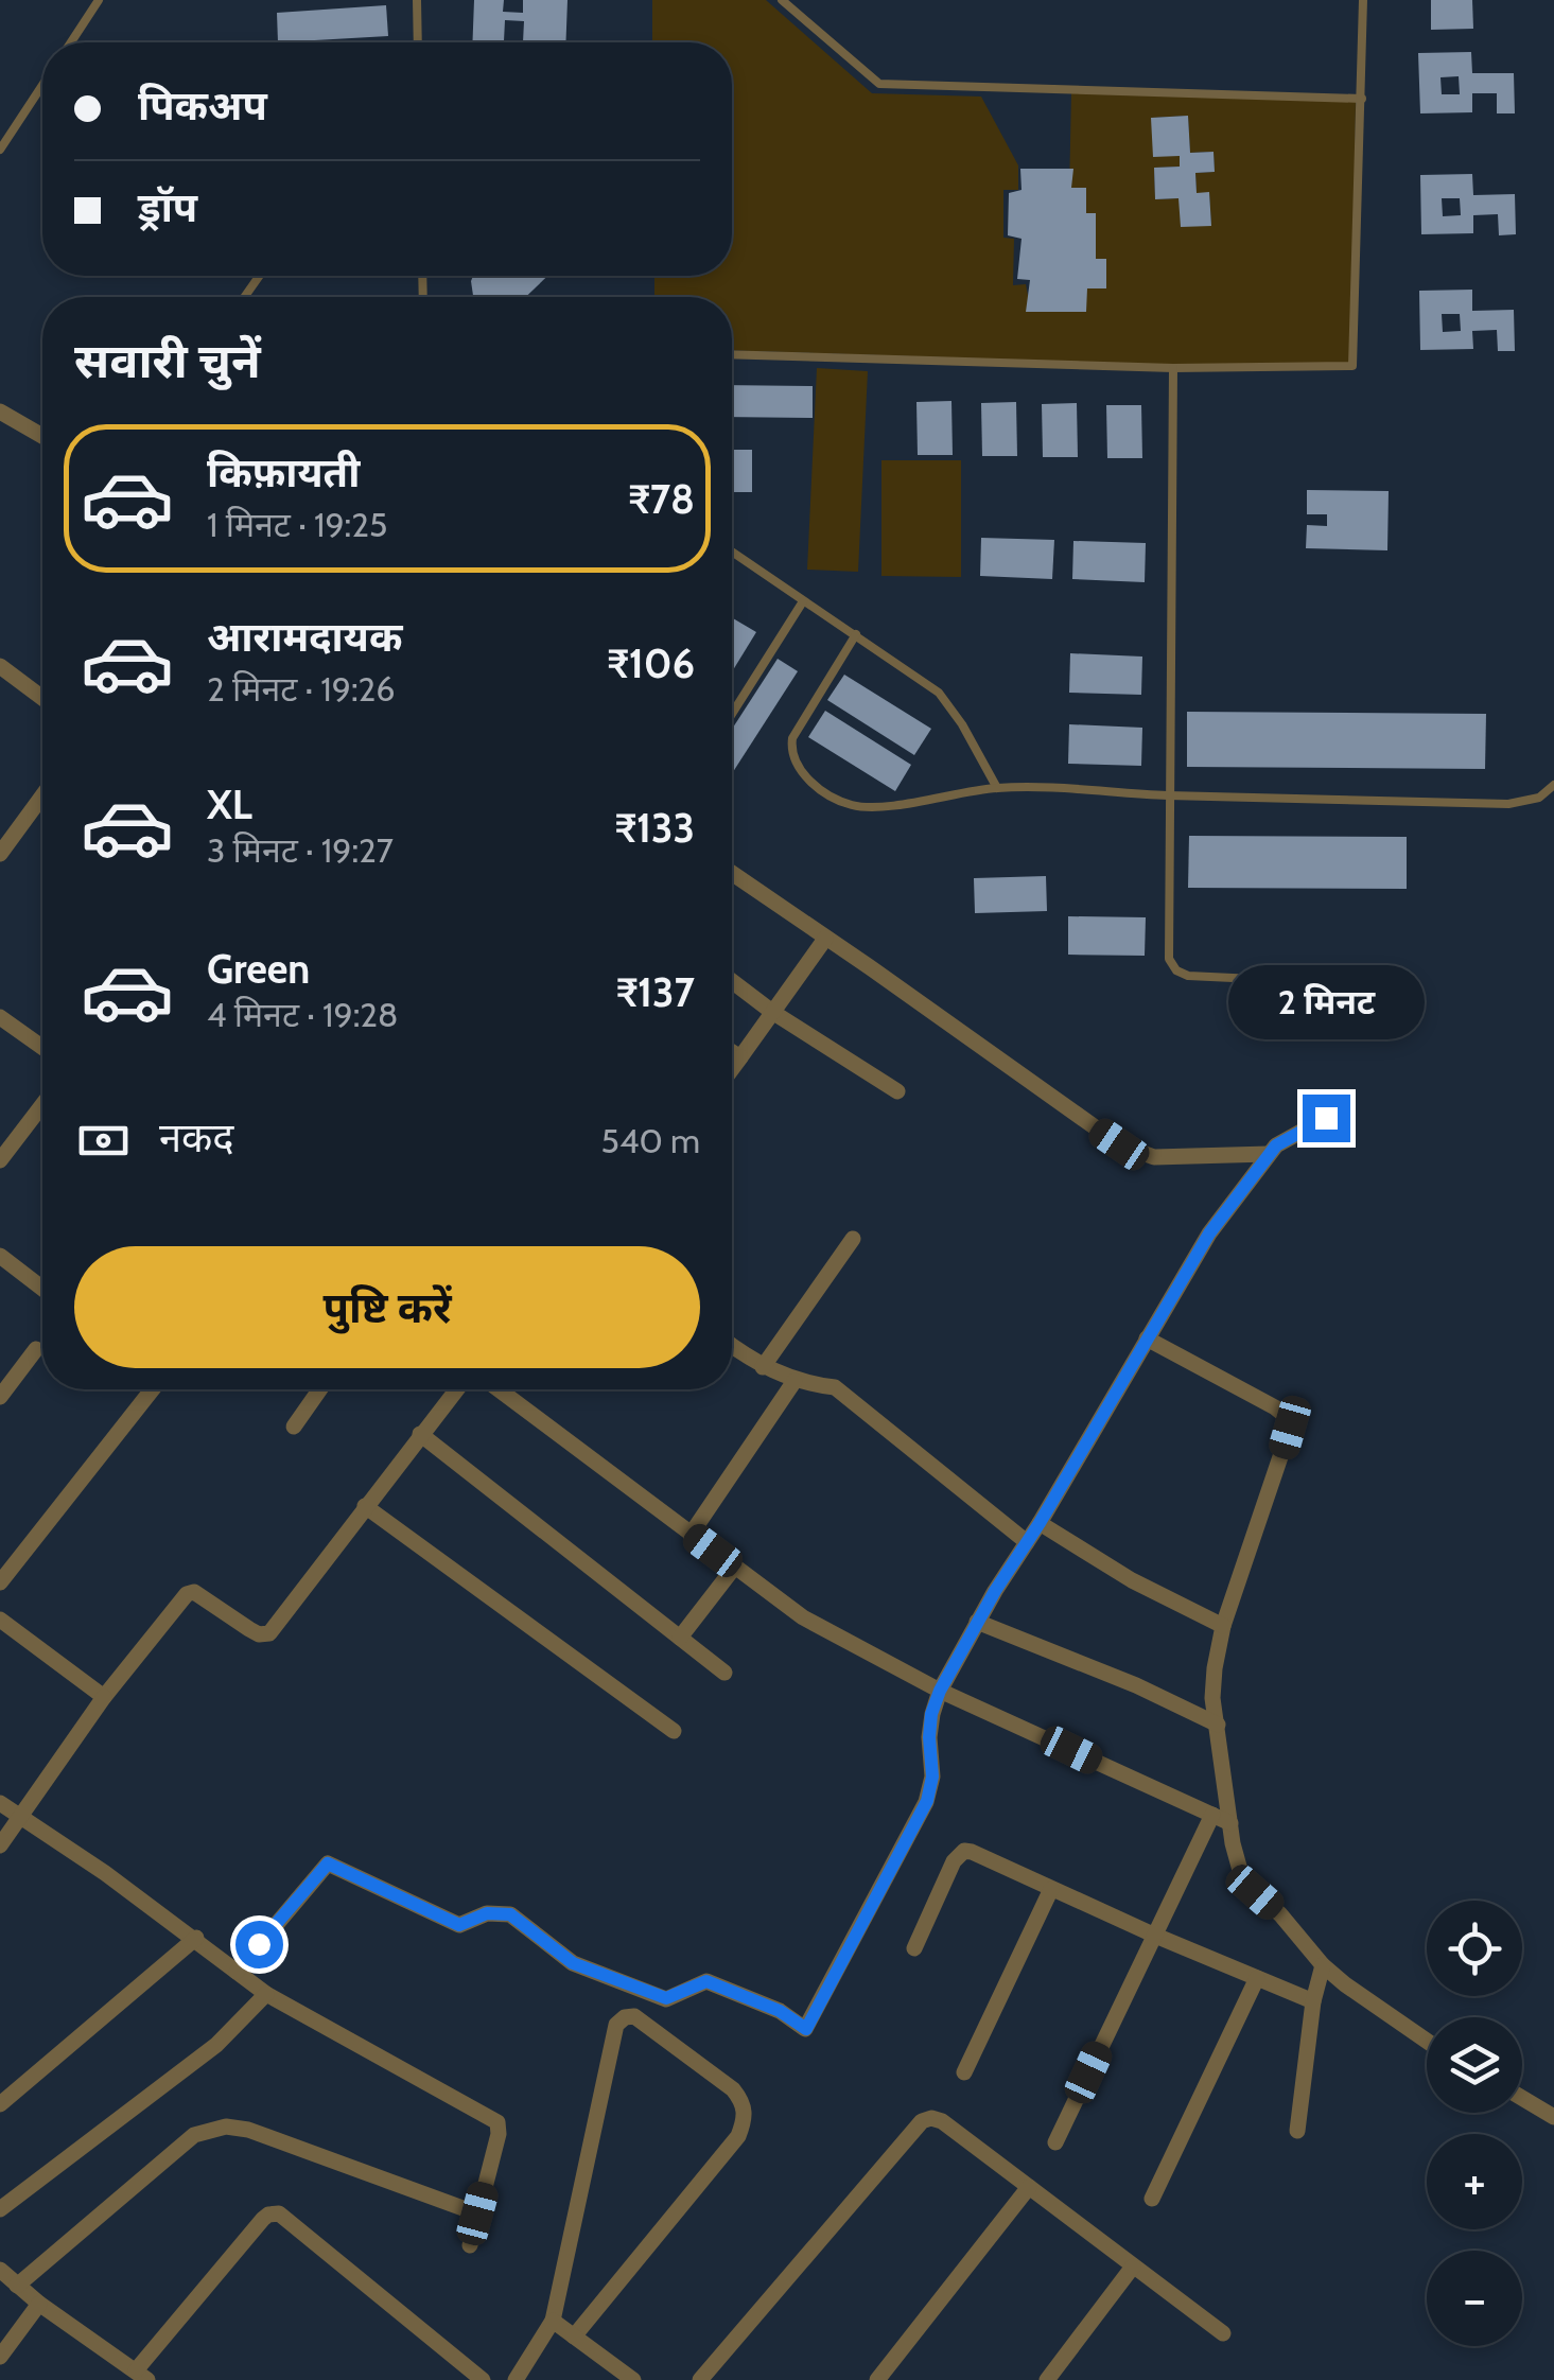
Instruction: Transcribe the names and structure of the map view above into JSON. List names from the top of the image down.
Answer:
{
  "page": {
    "banner": ["पिकअप", "ड्रॉप"],
    "heading": "सवारी चुनें",
    "list": [
      {
        "name": "किफ़ायती",
        "note": "1 मिनट · 19:25",
        "value": "₹78"
      },
      {
        "name": "आरामदायक",
        "note": "2 मिनट · 19:26",
        "value": "₹106"
      },
      {
        "name": "XL",
        "note": "3 मिनट · 19:27",
        "value": "₹133"
      },
      {
        "name": "Green",
        "note": "4 मिनट · 19:28",
        "value": "₹137"
      }
    ],
    "bubble": "2 मिनट",
    "pay": ["नकद", "540 m"],
    "buttons": "पुष्टि करें",
    "map_buttons": ["+", "−"]
  }
}
